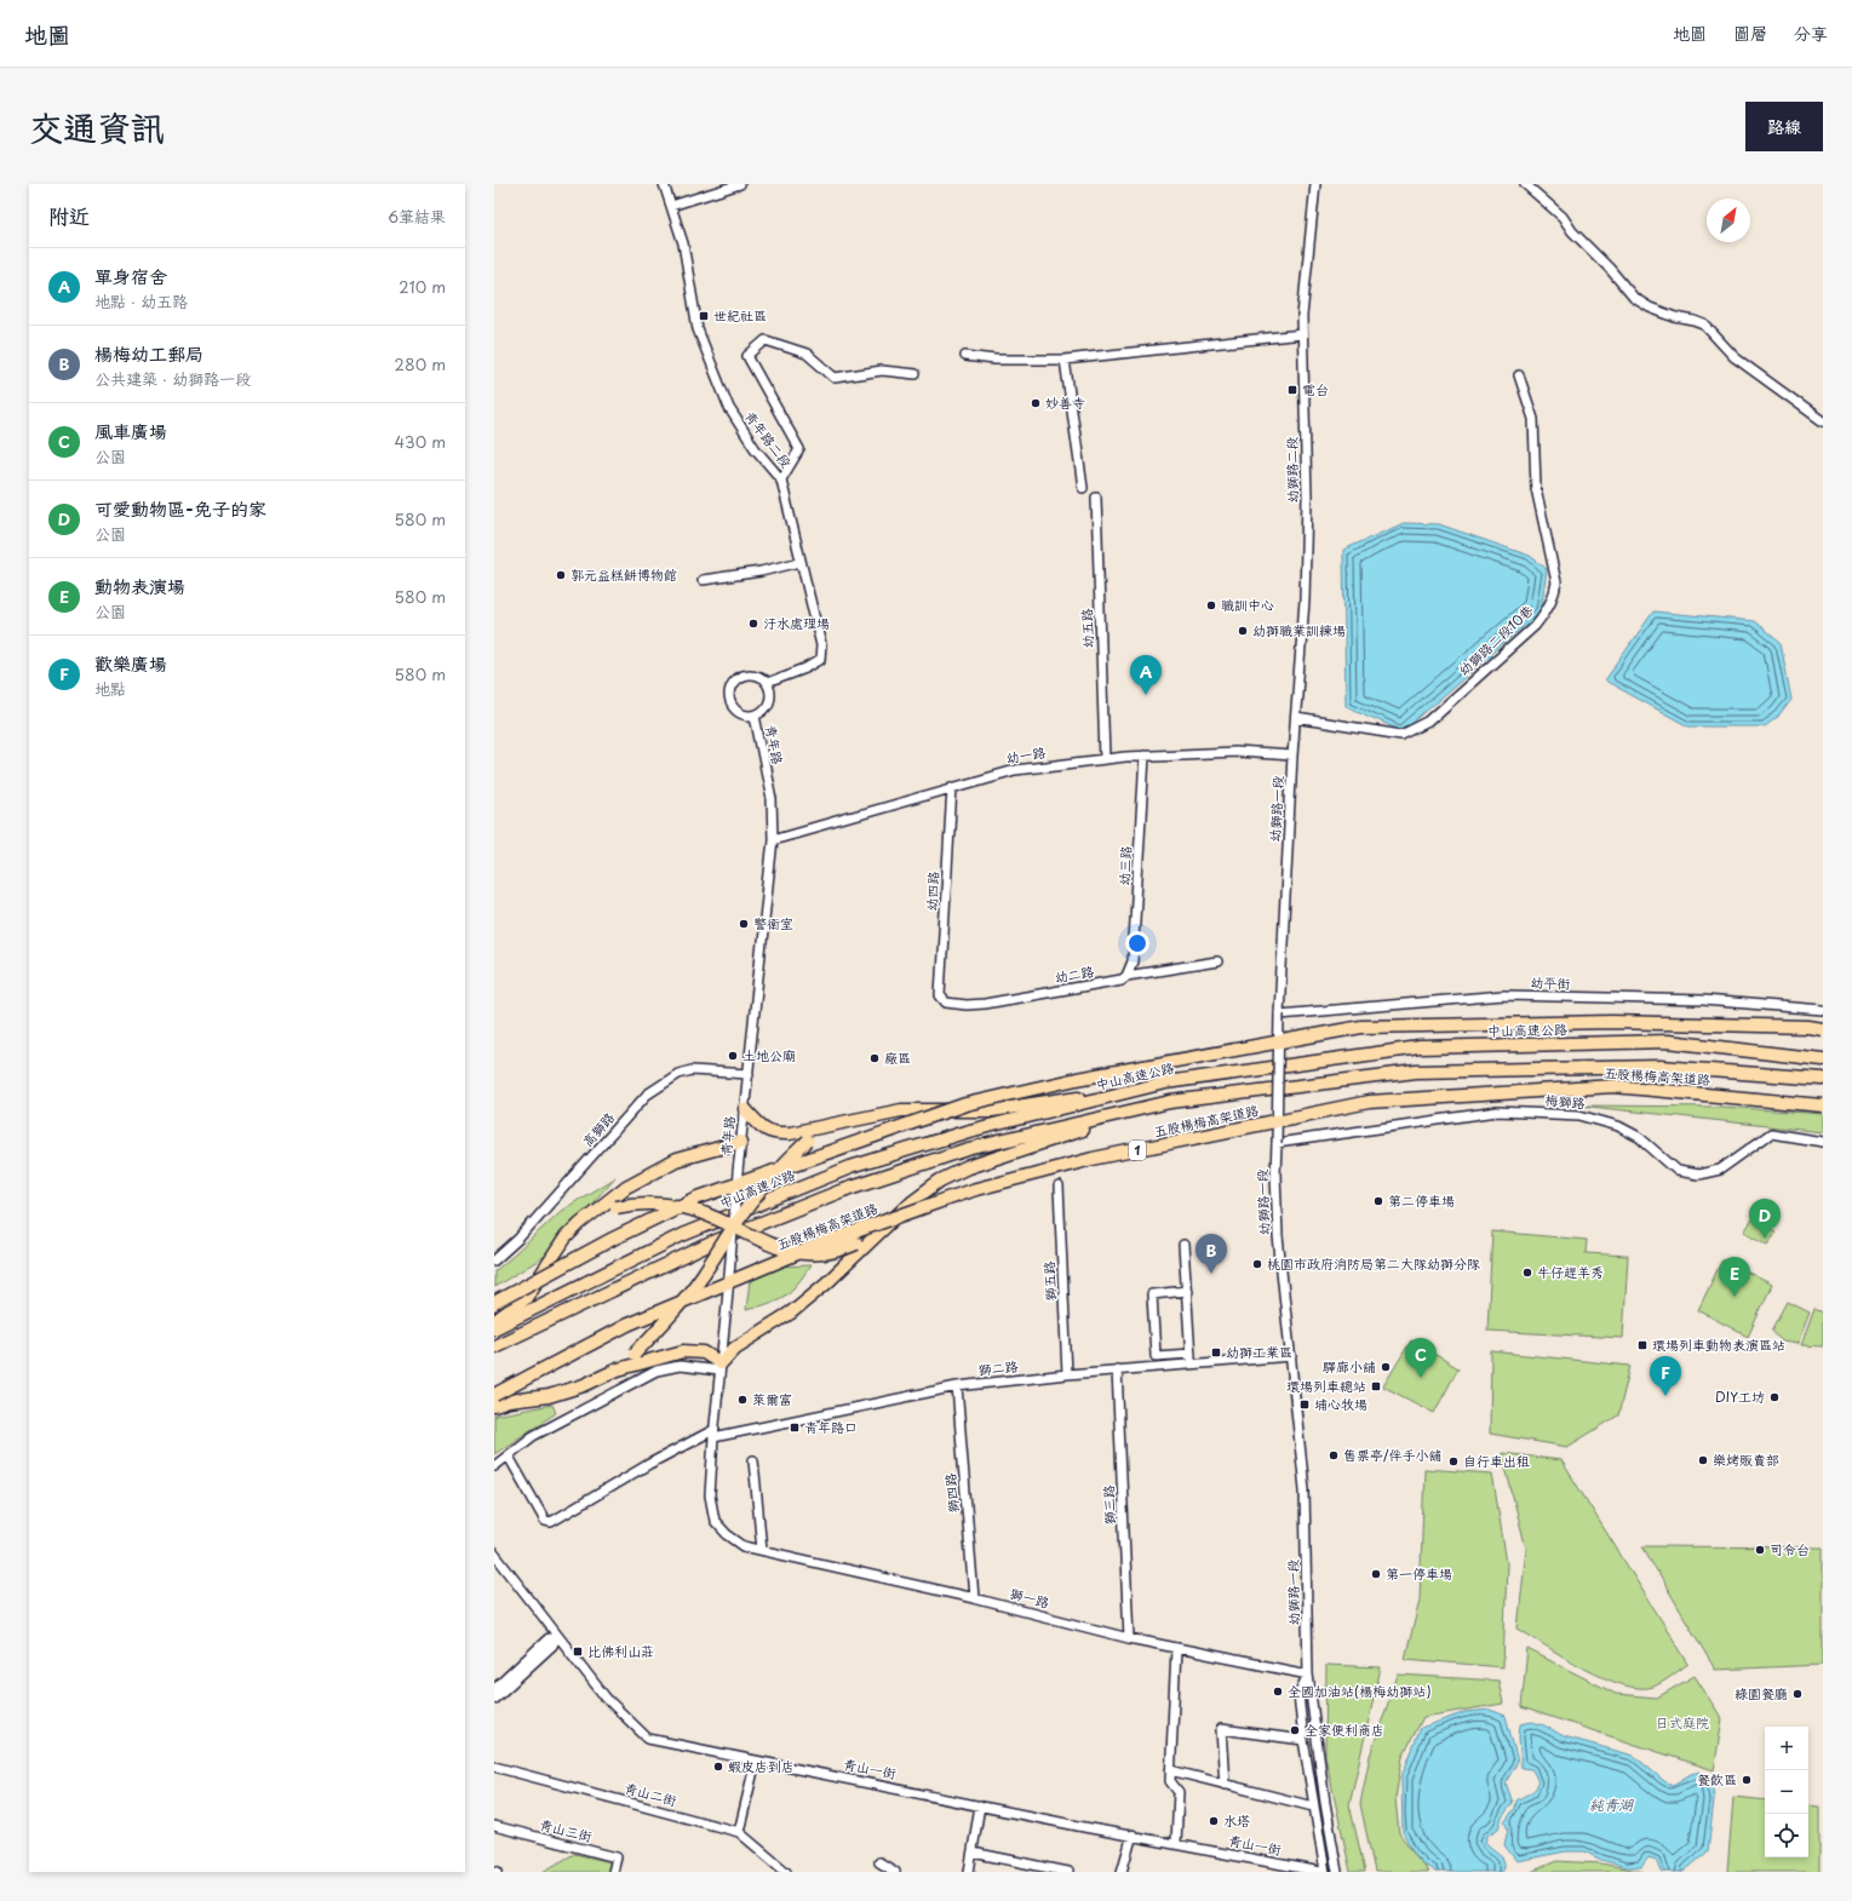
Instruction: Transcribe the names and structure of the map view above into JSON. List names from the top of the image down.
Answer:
{
  "streets": {
    "highway": ["中山高速公路", "五股楊梅高架道路", "1"],
    "street": [
      "青年路二段",
      "幼獅路二段",
      "幼五路",
      "幼獅路二段10巷",
      "青年路",
      "幼一路",
      "幼獅路一段",
      "幼三路",
      "幼四路",
      "幼二路",
      "幼平街",
      "梅獅路",
      "高獅路",
      "獅五路",
      "獅二路",
      "獅四路",
      "獅三路",
      "獅一路",
      "青山一街",
      "青山二街",
      "青山三街"
    ]
  },
  "crossings": [
    ["青年路二段", "青年路"],
    ["幼獅路二段", "幼獅路二段10巷"],
    ["幼獅路二段", "幼一路"],
    ["幼獅路二段", "幼獅路一段"],
    ["幼五路", "幼一路"],
    ["青年路", "幼一路"],
    ["青年路", "高獅路"],
    ["青年路", "獅二路"],
    ["青年路", "獅一路"],
    ["幼一路", "幼獅路一段"],
    ["幼一路", "幼三路"],
    ["幼一路", "幼四路"],
    ["幼獅路一段", "幼平街"],
    ["幼獅路一段", "梅獅路"],
    ["幼獅路一段", "獅二路"],
    ["幼獅路一段", "獅一路"],
    ["幼獅路一段", "青山一街"],
    ["幼三路", "幼二路"],
    ["幼四路", "幼二路"],
    ["獅五路", "獅二路"],
    ["獅二路", "獅四路"],
    ["獅二路", "獅三路"],
    ["獅四路", "獅一路"],
    ["獅三路", "獅一路"]
  ],
  "water": ["純青湖"],
  "parks": ["日式庭院"],
  "places": {
    "transit": [
      "世紀社區",
      "電台",
      "環場列車動物表演區站",
      "幼獅工業區",
      "環場列車總站",
      "埔心牧場",
      "青年路口",
      "比佛利山莊"
    ],
    "other": [
      "妙善寺",
      "郭元益糕餅博物館",
      "職訓中心",
      "汙水處理場",
      "幼獅職業訓練場",
      "警衛室",
      "土地公廟",
      "廠區",
      "第二停車場",
      "桃園市政府消防局第二大隊幼獅分隊",
      "牛仔趕羊秀",
      "驛廊小舖",
      "DIY工坊",
      "萊爾富",
      "售票亭/伴手小舖",
      "樂烤販賣部",
      "自行車出租",
      "司令台",
      "第一停車場",
      "全國加油站(楊梅幼獅站)",
      "綠園餐廳",
      "全家便利商店",
      "蝦皮店到店",
      "餐飲區",
      "水塔"
    ]
  },
  "north": "top right",
  "page": {
    "header": "地圖",
    "nav": ["地圖", "圖層", "分享"],
    "title": "交通資訊",
    "buttons": "路線",
    "heading": ["附近", "6筆結果"],
    "list": [
      {
        "mark": "A",
        "name": "單身宿舍",
        "note": "地點 · 幼五路",
        "value": "210 m"
      },
      {
        "mark": "B",
        "name": "楊梅幼工郵局",
        "note": "公共建築 · 幼獅路一段",
        "value": "280 m"
      },
      {
        "mark": "C",
        "name": "風車廣場",
        "note": "公園",
        "value": "430 m"
      },
      {
        "mark": "D",
        "name": "可愛動物區-免子的家",
        "note": "公園",
        "value": "580 m"
      },
      {
        "mark": "E",
        "name": "動物表演場",
        "note": "公園",
        "value": "580 m"
      },
      {
        "mark": "F",
        "name": "歡樂廣場",
        "note": "地點",
        "value": "580 m"
      }
    ],
    "pins": [
      "A",
      "D",
      "B",
      "E",
      "C",
      "F"
    ],
    "map_buttons": ["+", "−"]
  }
}
